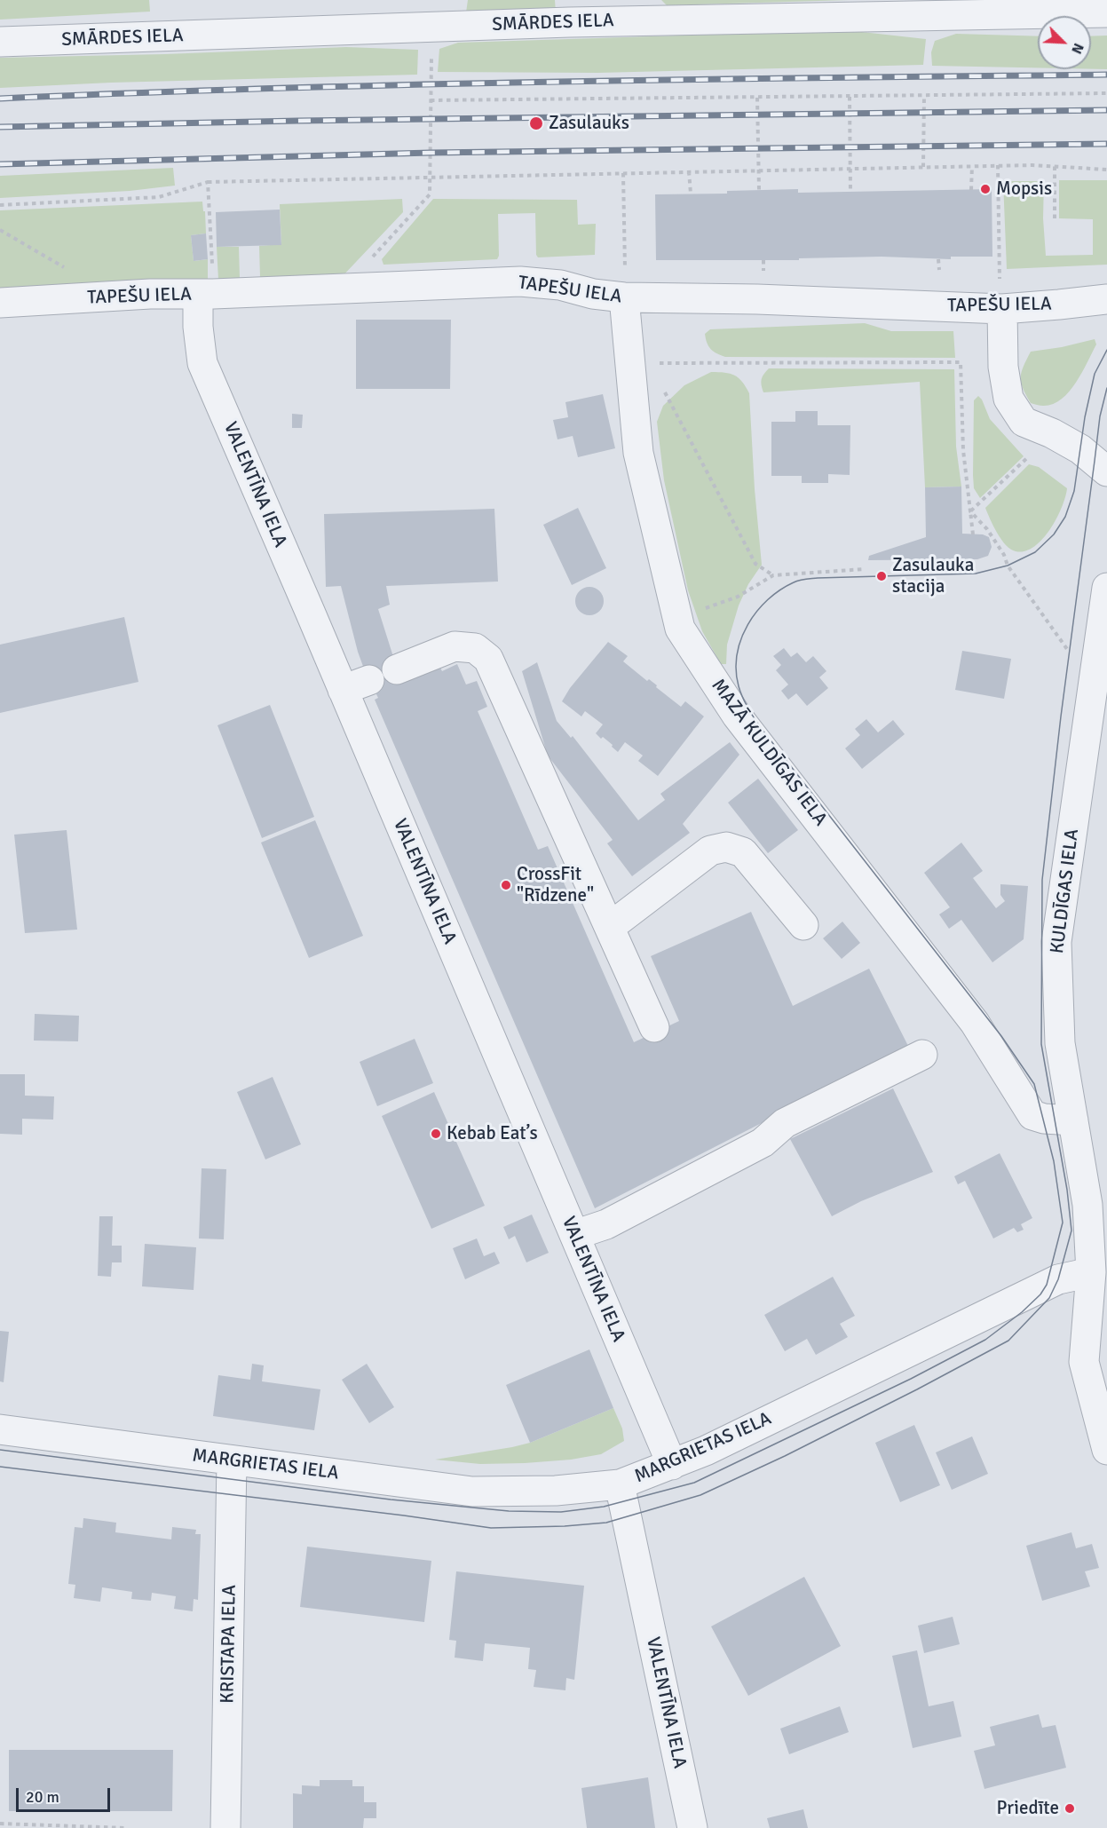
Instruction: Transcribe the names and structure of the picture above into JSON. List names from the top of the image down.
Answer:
{
  "streets": {
    "street": [
      "SMĀRDES IELA",
      "TAPEŠU IELA",
      "VALENTĪNA IELA",
      "MAZĀ KULDĪGAS IELA",
      "KULDĪGAS IELA",
      "MARGRIETAS IELA",
      "KRISTAPA IELA"
    ]
  },
  "crossings": [
    ["TAPEŠU IELA", "VALENTĪNA IELA"],
    ["TAPEŠU IELA", "MAZĀ KULDĪGAS IELA"],
    ["VALENTĪNA IELA", "MARGRIETAS IELA"],
    ["MAZĀ KULDĪGAS IELA", "KULDĪGAS IELA"],
    ["KULDĪGAS IELA", "MARGRIETAS IELA"],
    ["MARGRIETAS IELA", "KRISTAPA IELA"]
  ],
  "places": [
    "Zasulauks",
    "Mopsis",
    "Zasulauka stacija",
    "CrossFit \"Rīdzene\"",
    "Kebab Eat’s",
    "Priedīte"
  ],
  "scale_bar": "20 m",
  "north": "bottom right"
}
